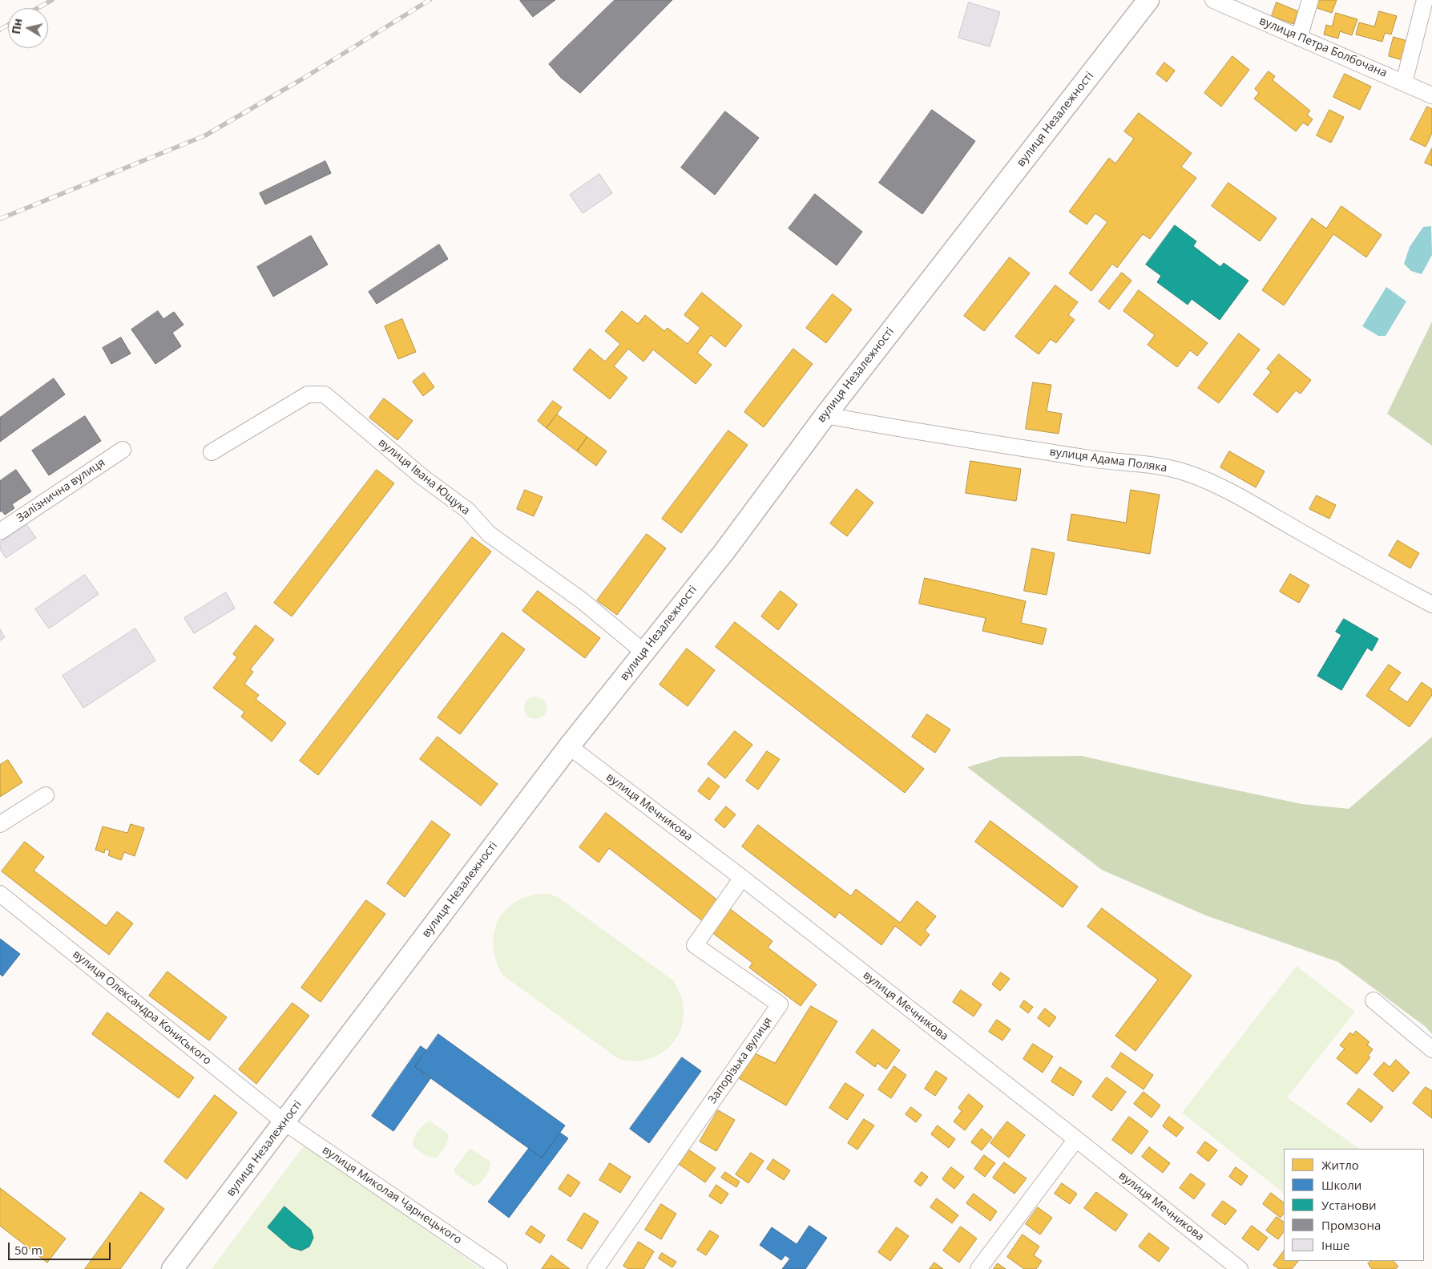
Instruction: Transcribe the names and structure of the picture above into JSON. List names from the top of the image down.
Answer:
{
  "streets": {
    "main road": ["вулиця Незалежності"],
    "street": [
      "вулиця Петра Болбочана",
      "вулиця Адама Поляка",
      "вулиця Івана Ющука",
      "Залізнична вулиця",
      "вулиця Мечникова",
      "вулиця Олександра Кониського",
      "Запорізька вулиця",
      "вулиця Миколая Чарнецького"
    ]
  },
  "crossings": [
    ["вулиця Незалежності", "вулиця Адама Поляка"],
    ["вулиця Незалежності", "вулиця Івана Ющука"],
    ["вулиця Незалежності", "вулиця Мечникова"],
    ["вулиця Незалежності", "вулиця Олександра Кониського"],
    ["вулиця Незалежності", "вулиця Миколая Чарнецького"],
    ["вулиця Мечникова", "Запорізька вулиця"],
    ["вулиця Олександра Кониського", "вулиця Миколая Чарнецького"]
  ],
  "legend": [
    "Житло",
    "Школи",
    "Установи",
    "Промзона",
    "Інше"
  ],
  "scale_bar": "50 m",
  "north": "left"
}
